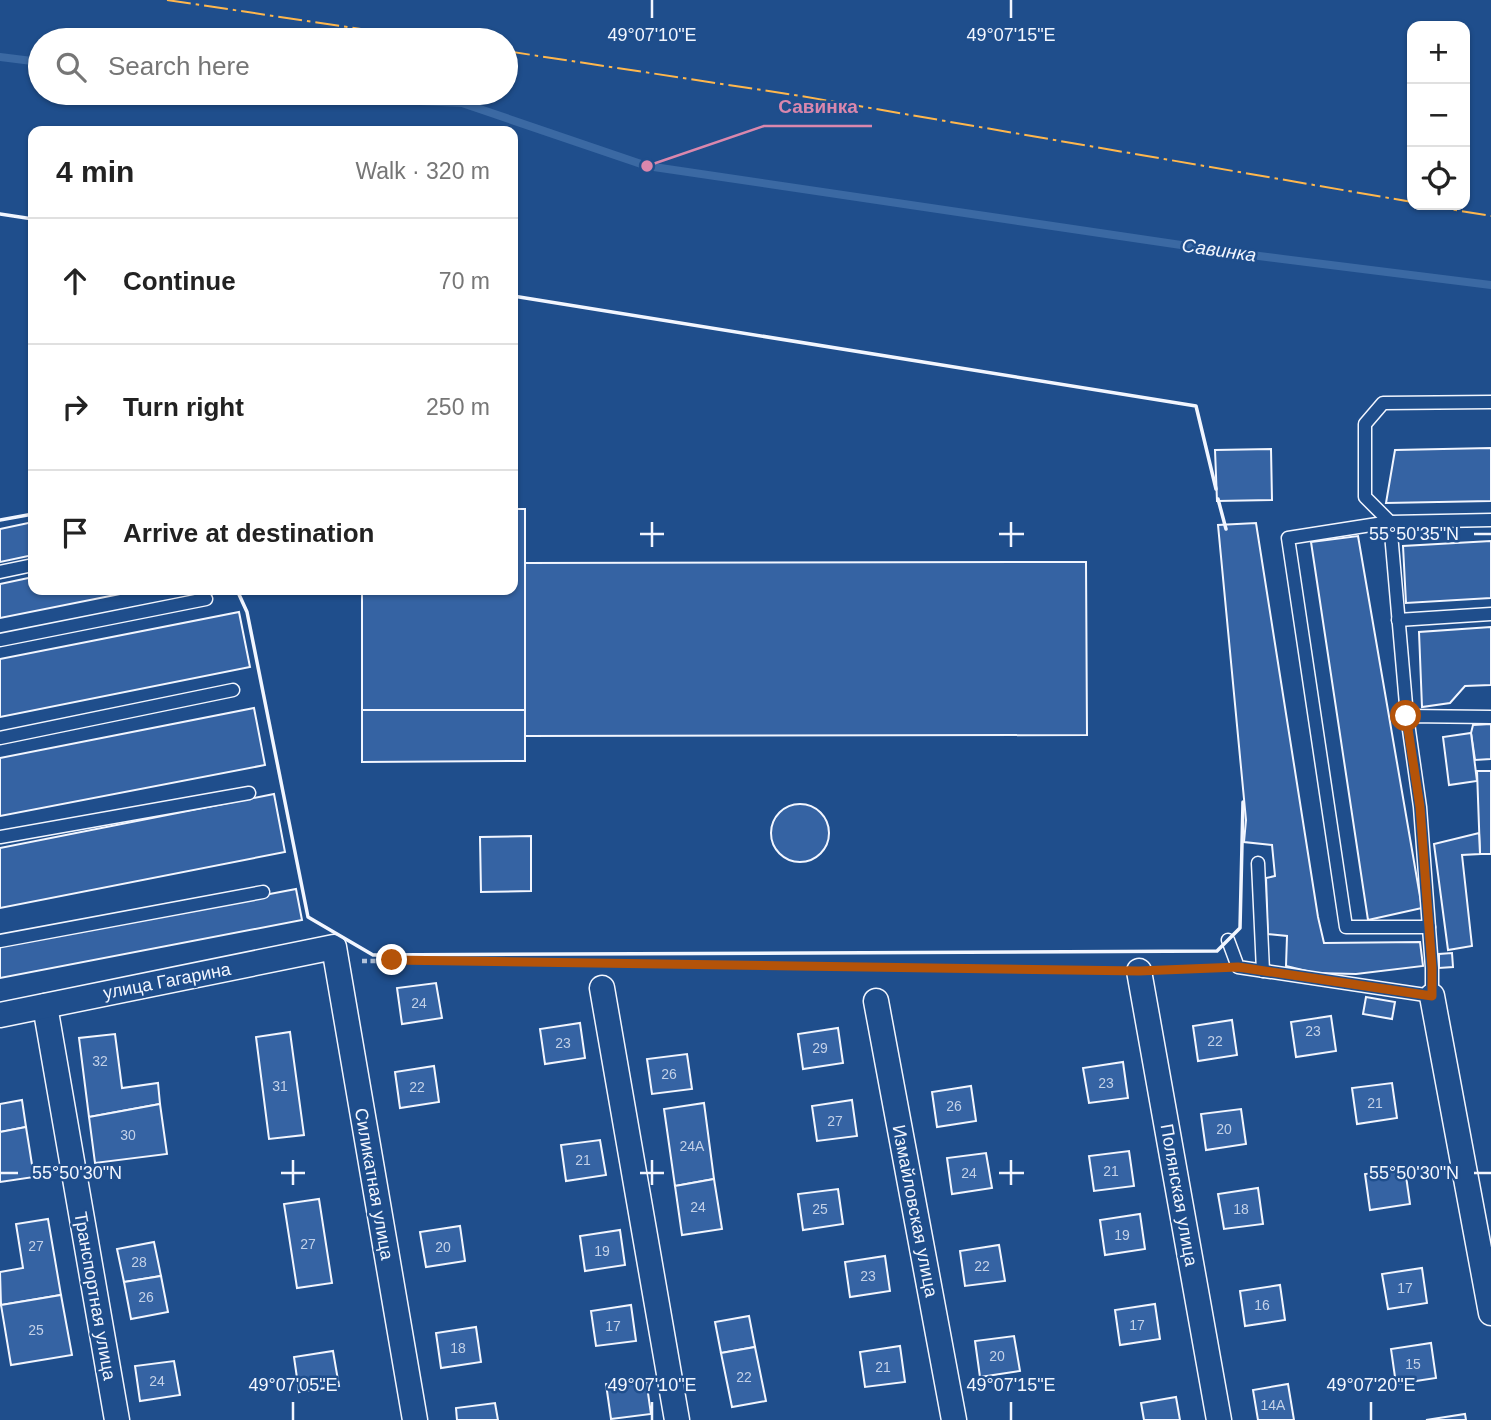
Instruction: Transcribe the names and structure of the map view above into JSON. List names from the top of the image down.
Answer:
{
  "streets": {
    "street": [
      "улица Гагарина",
      "Силикатная улица",
      "Полянская улица",
      "Измайловская улица",
      "Транспортная улица"
    ]
  },
  "crossings": [
    ["улица Гагарина", "Силикатная улица"],
    ["улица Гагарина", "Транспортная улица"]
  ],
  "water": ["Савинка"],
  "places": ["Савинка"],
  "house_numbers": [
    "24",
    "23",
    "22",
    "23",
    "29",
    "32",
    "26",
    "23",
    "31",
    "22",
    "21",
    "26",
    "27",
    "20",
    "30",
    "24А",
    "21",
    "21",
    "24",
    "24",
    "25",
    "18",
    "19",
    "27",
    "27",
    "20",
    "19",
    "28",
    "22",
    "23",
    "17",
    "26",
    "16",
    "17",
    "17",
    "25",
    "18",
    "20",
    "15",
    "21",
    "22",
    "24",
    "14А"
  ],
  "page": {
    "map_buttons": ["+", "−"],
    "search": "Search here",
    "heading": ["4 min", "Walk · 320 m"],
    "list": [
      ["Continue", "70 m"],
      ["Turn right", "250 m"],
      "Arrive at destination"
    ]
  },
  "coordinates": [
    "49°07'10\"E",
    "49°07'15\"E",
    "55°50'35\"N",
    "55°50'30\"N",
    "49°07'05\"E",
    "49°07'20\"E"
  ]
}
